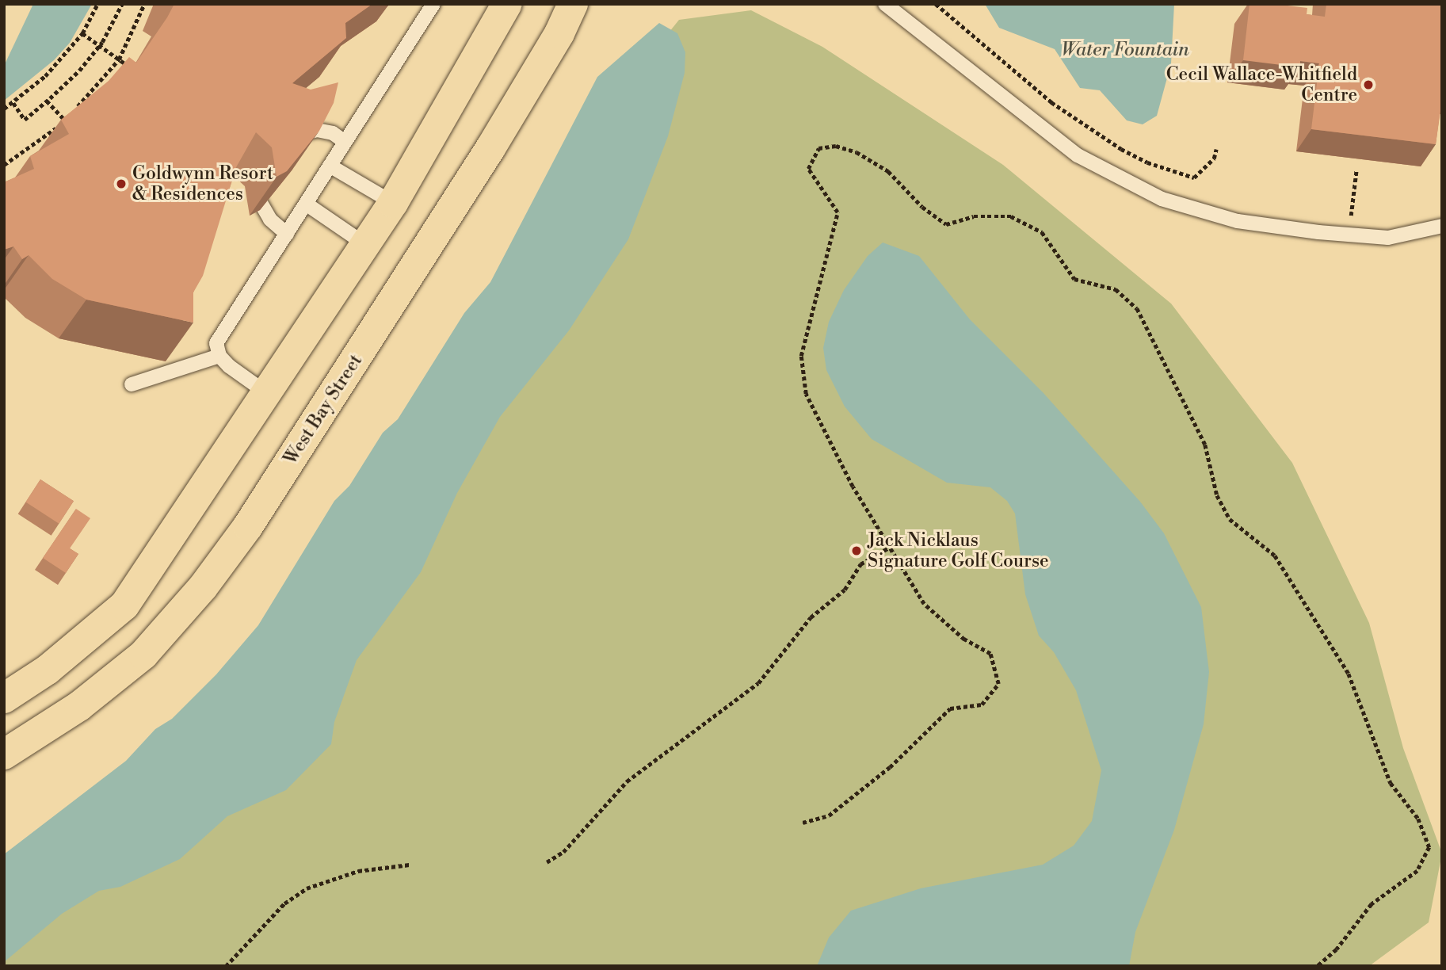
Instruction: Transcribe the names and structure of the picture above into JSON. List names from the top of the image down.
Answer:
{
  "streets": {
    "main road": ["West Bay Street"]
  },
  "water": ["Water Fountain"],
  "places": ["Cecil Wallace-Whitfield Centre", "Goldwynn Resort & Residences", "Jack Nicklaus Signature Golf Course"]
}
